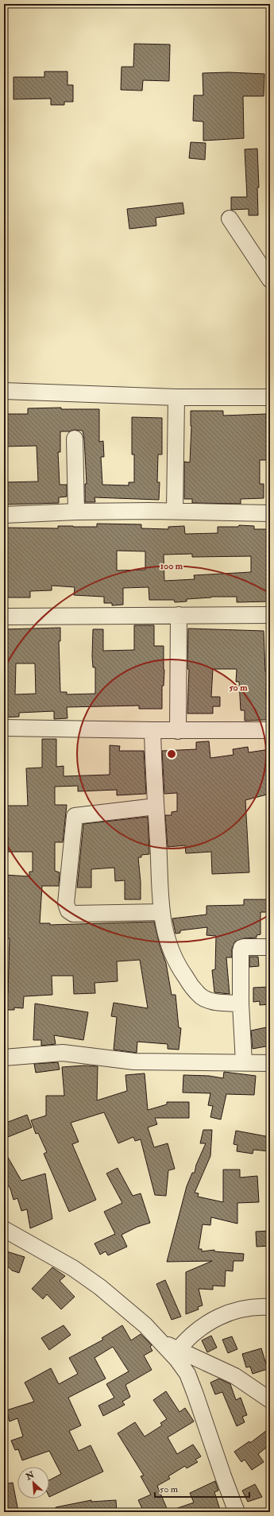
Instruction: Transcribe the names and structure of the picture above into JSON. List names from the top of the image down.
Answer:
{
  "scale_bar": "50 m",
  "north": "top left",
  "rings": ["100 m", "50 m"]
}
